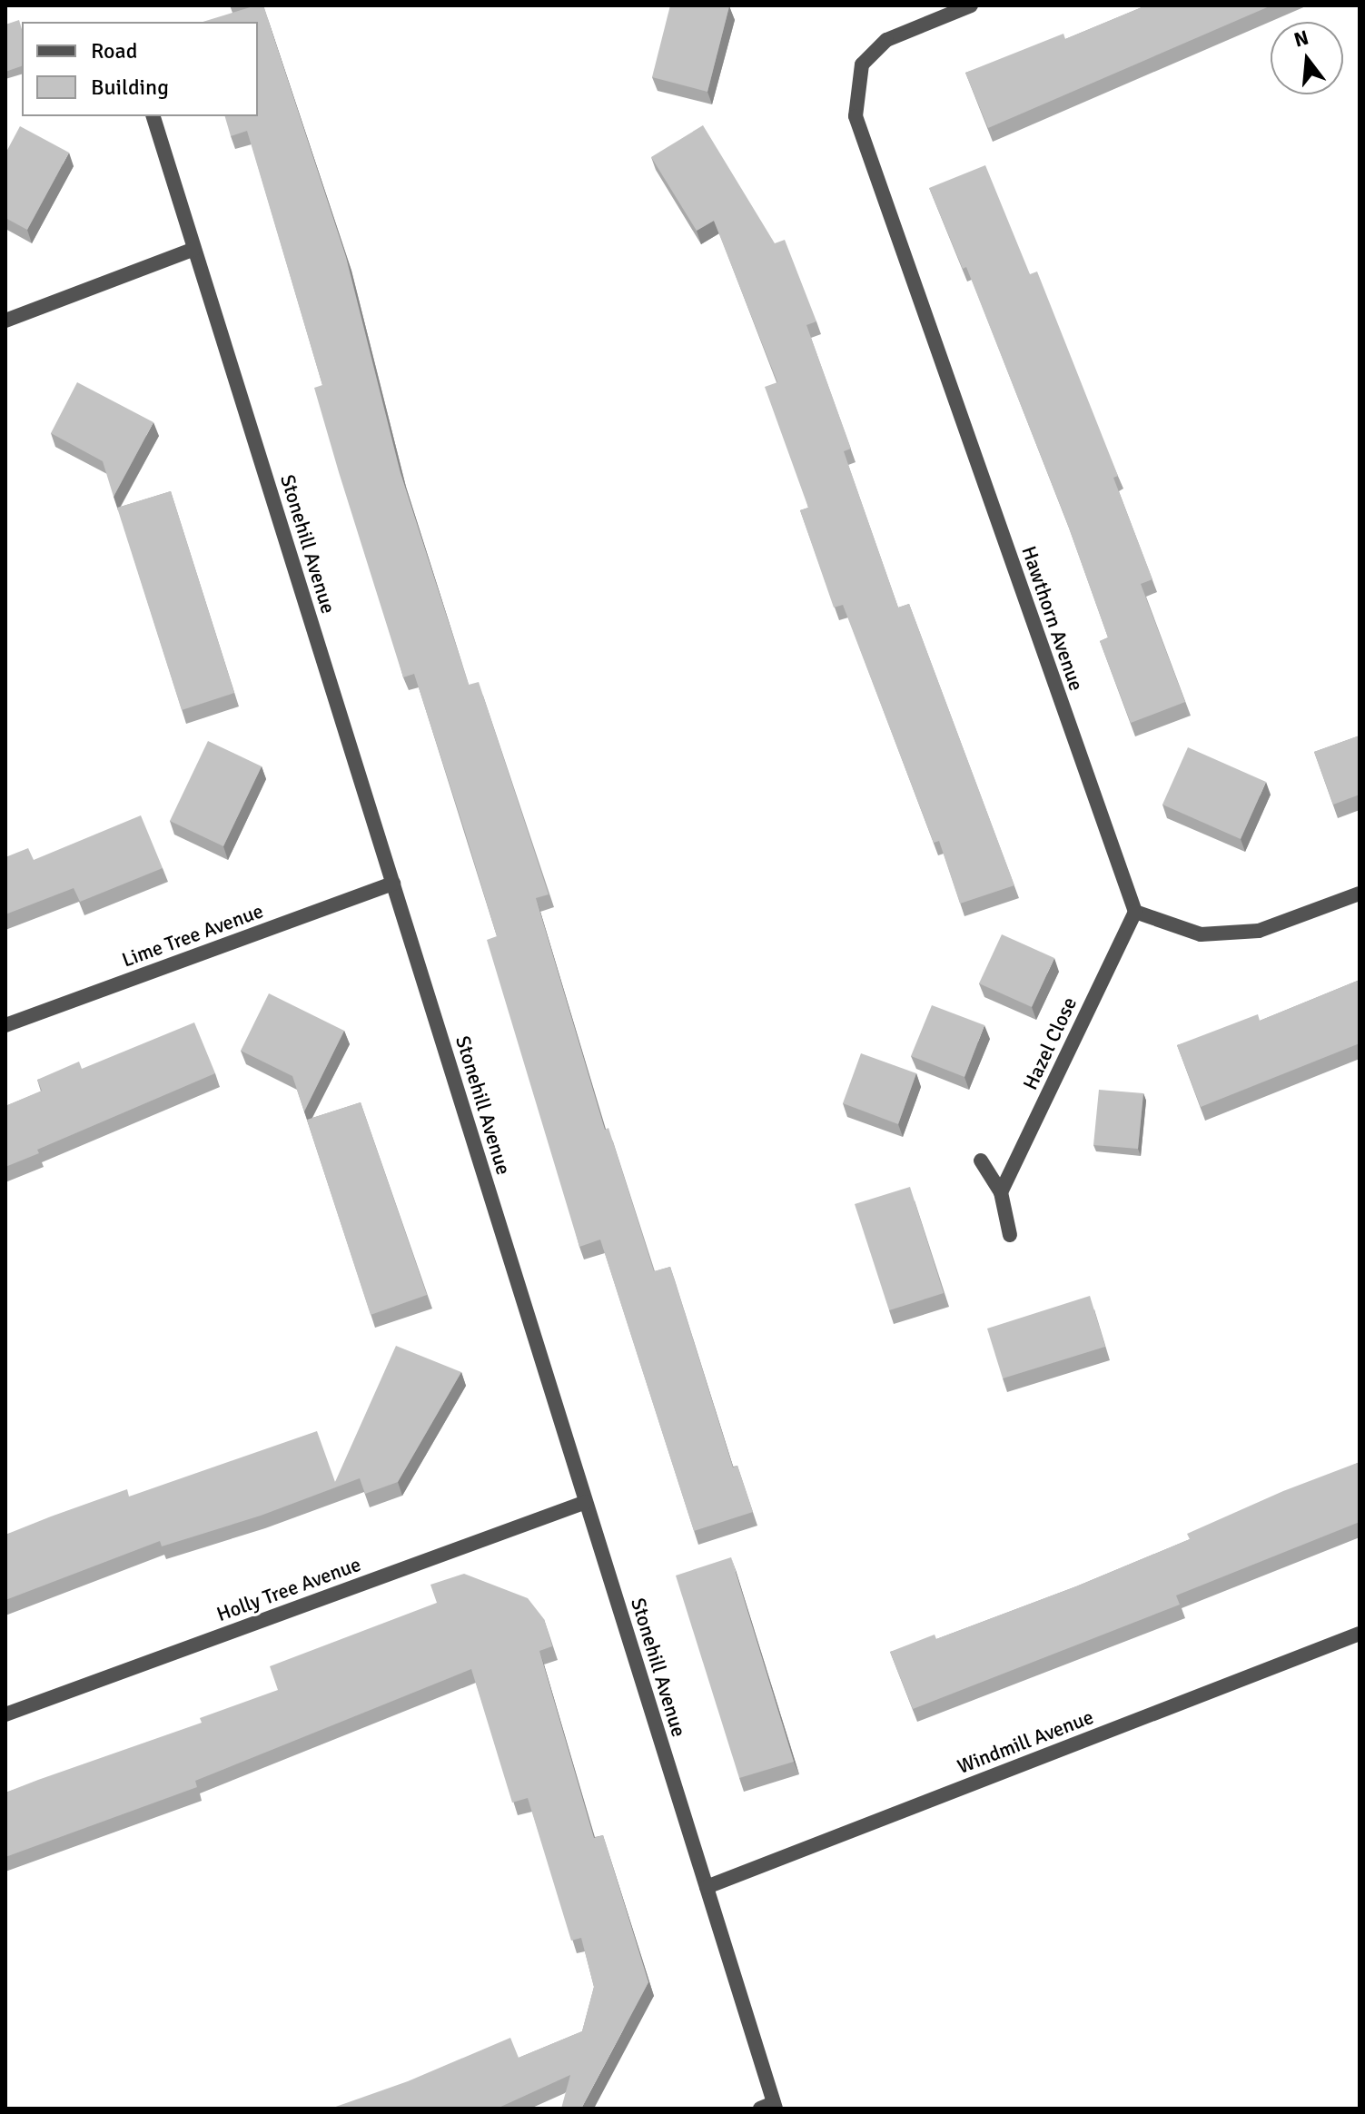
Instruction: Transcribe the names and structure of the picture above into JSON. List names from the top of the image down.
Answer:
{
  "streets": {
    "street": [
      "Stonehill Avenue",
      "Hawthorn Avenue",
      "Lime Tree Avenue",
      "Hazel Close",
      "Holly Tree Avenue",
      "Windmill Avenue"
    ]
  },
  "crossings": [
    ["Stonehill Avenue", "Lime Tree Avenue"],
    ["Stonehill Avenue", "Holly Tree Avenue"],
    ["Stonehill Avenue", "Windmill Avenue"],
    ["Hawthorn Avenue", "Hazel Close"]
  ],
  "legend": ["Road", "Building"],
  "north": "top"
}
